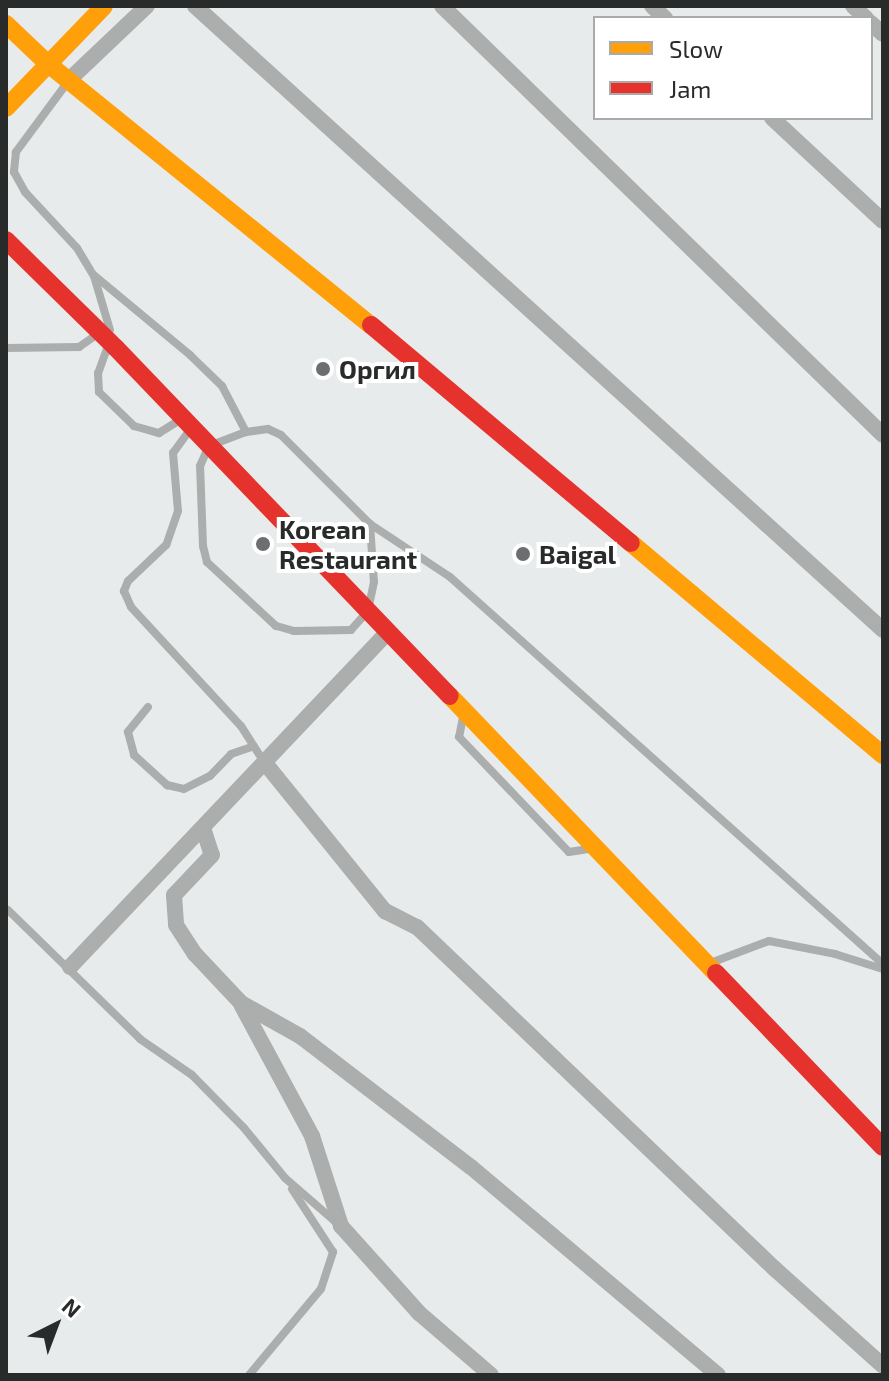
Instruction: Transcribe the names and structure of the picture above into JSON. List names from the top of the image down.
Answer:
{
  "places": ["Оргил", "Korean Restaurant", "Baigal"],
  "legend": ["Slow", "Jam"],
  "north": "top right"
}
